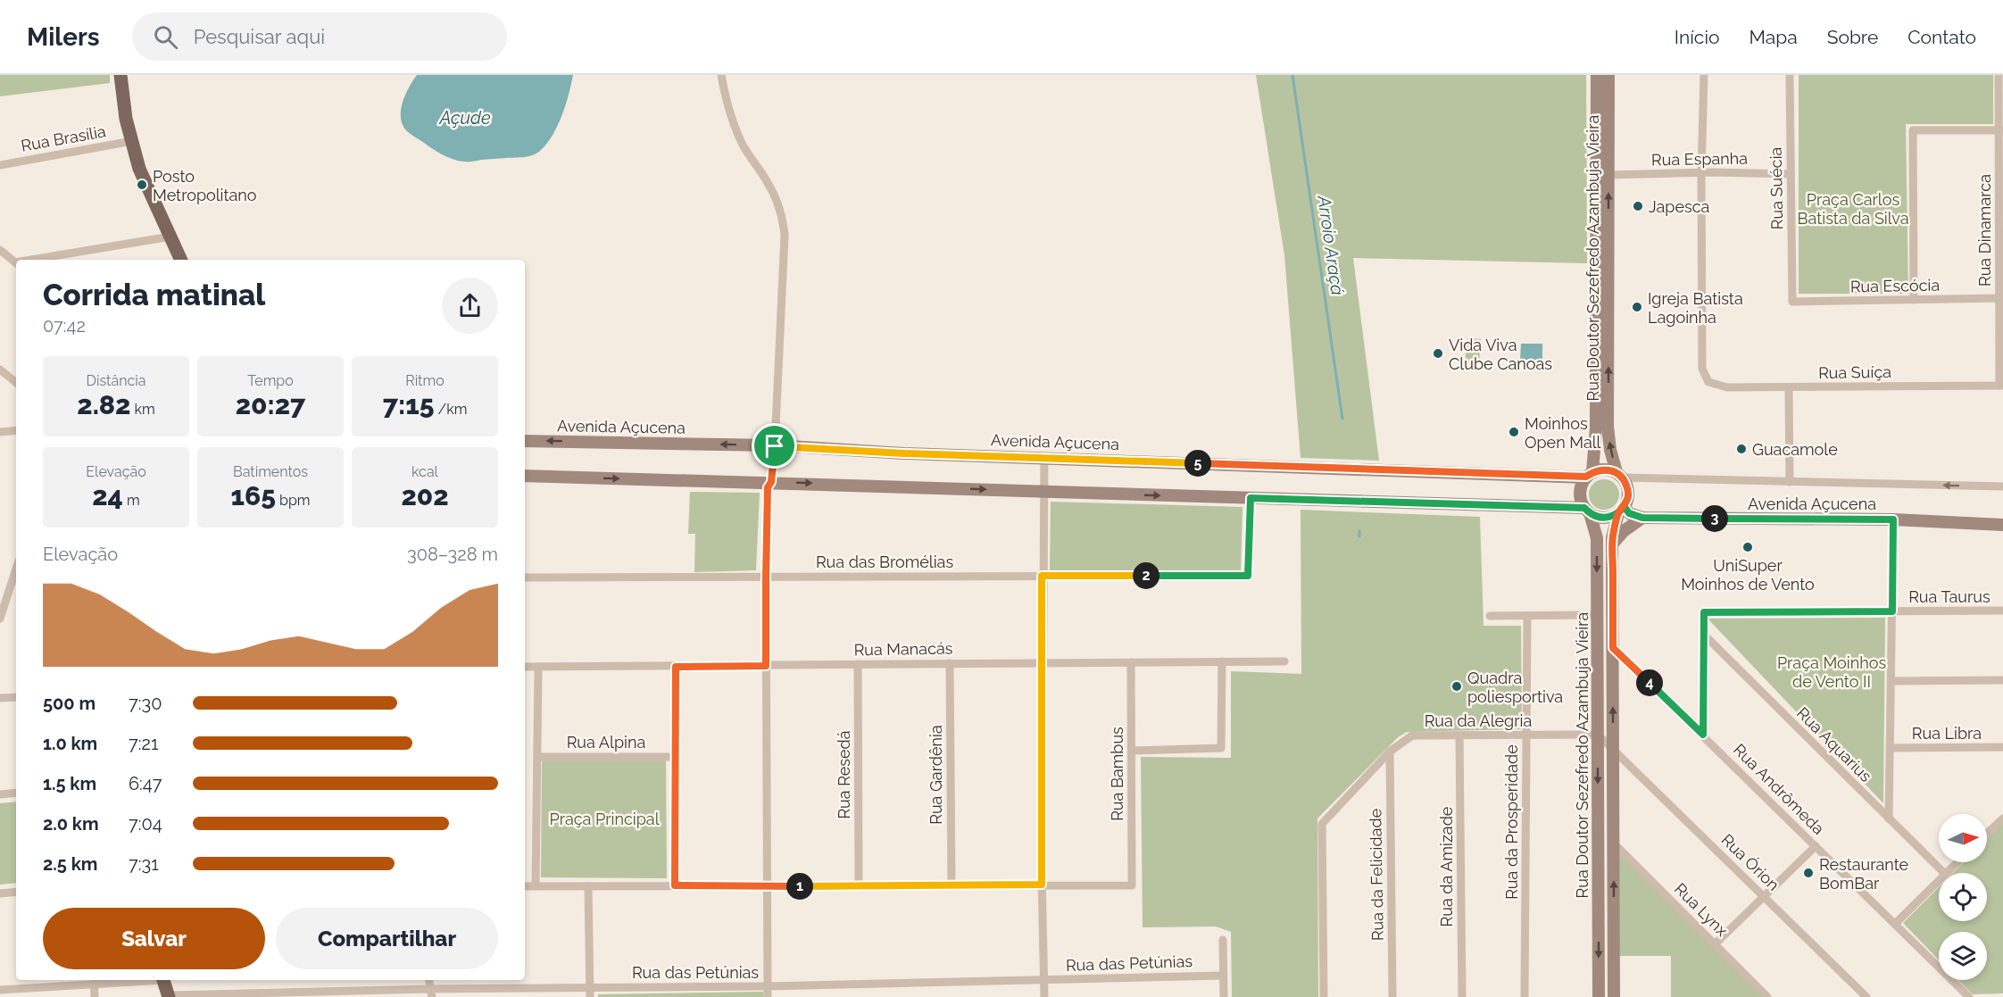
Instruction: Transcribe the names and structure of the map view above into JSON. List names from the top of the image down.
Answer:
{
  "streets": {
    "main road": ["Rua Doutor Sezefredo Azambuja Vieira", "Avenida Açucena"],
    "street": [
      "Rua Brasília",
      "Rua Espanha",
      "Rua Suécia",
      "Rua Dinamarca",
      "Rua Escócia",
      "Rua Suíça",
      "Rua das Bromélias",
      "Rua Taurus",
      "Rua Manacás",
      "Rua da Alegria",
      "Rua Libra",
      "Rua Alpina",
      "Rua Aquarius",
      "Rua Bambus",
      "Rua Resedá",
      "Rua Gardênia",
      "Rua Andrômeda",
      "Rua da Prosperidade",
      "Rua Órion",
      "Rua da Amizade",
      "Rua da Felicidade",
      "Rua Lynx",
      "Rua das Petúnias"
    ]
  },
  "crossings": [
    ["Rua Espanha", "Rua Suécia"],
    ["Rua Espanha", "Rua Doutor Sezefredo Azambuja Vieira"],
    ["Rua Espanha", "Rua Suíça"],
    ["Rua Suécia", "Rua Escócia"],
    ["Rua Dinamarca", "Rua Escócia"],
    ["Rua Dinamarca", "Rua Suíça"],
    ["Rua Doutor Sezefredo Azambuja Vieira", "Avenida Açucena"],
    ["Rua Doutor Sezefredo Azambuja Vieira", "Rua da Alegria"],
    ["Rua Doutor Sezefredo Azambuja Vieira", "Rua Andrômeda"],
    ["Rua Doutor Sezefredo Azambuja Vieira", "Rua Órion"],
    ["Rua Doutor Sezefredo Azambuja Vieira", "Rua Lynx"],
    ["Rua Taurus", "Rua Aquarius"],
    ["Rua Manacás", "Rua Bambus"],
    ["Rua Manacás", "Rua Resedá"],
    ["Rua Manacás", "Rua Gardênia"],
    ["Rua da Alegria", "Rua da Prosperidade"],
    ["Rua da Alegria", "Rua da Amizade"],
    ["Rua da Alegria", "Rua da Felicidade"]
  ],
  "water": ["Açude", "Arroio Araçá"],
  "parks": ["Praça Carlos Batista da Silva", "Praça Moinhos de Vento II", "Praça Principal"],
  "places": [
    "Posto Metropolitano",
    "Japesca",
    "Igreja Batista Lagoinha",
    "Vida Viva Clube Canoas",
    "Moinhos Open Mall",
    "Guacamole",
    "UniSuper Moinhos de Vento",
    "Quadra poliesportiva",
    "Restaurante BomBar"
  ],
  "north": "right",
  "page": {
    "header": "Milers",
    "search": "Pesquisar aqui",
    "nav": [
      "Início",
      "Mapa",
      "Sobre",
      "Contato"
    ],
    "heading": ["Corrida matinal", "07:42"],
    "stats": [
      ["Distância", "2.82 km"],
      ["Tempo", "20:27"],
      ["Ritmo", "7:15 /km"],
      ["Elevação", "24 m"],
      ["Batimentos", "165 bpm"],
      ["kcal", "202"]
    ],
    "pins": [
      "5",
      "3",
      "2",
      "4",
      "1"
    ],
    "chart": ["Elevação", "308–328 m"],
    "list": [
      {
        "name": "500 m",
        "note": "7:30"
      },
      {
        "name": "1.0 km",
        "note": "7:21"
      },
      {
        "name": "1.5 km",
        "note": "6:47"
      },
      {
        "name": "2.0 km",
        "note": "7:04"
      },
      {
        "name": "2.5 km",
        "note": "7:31"
      }
    ],
    "buttons": ["Salvar", "Compartilhar"]
  }
}
